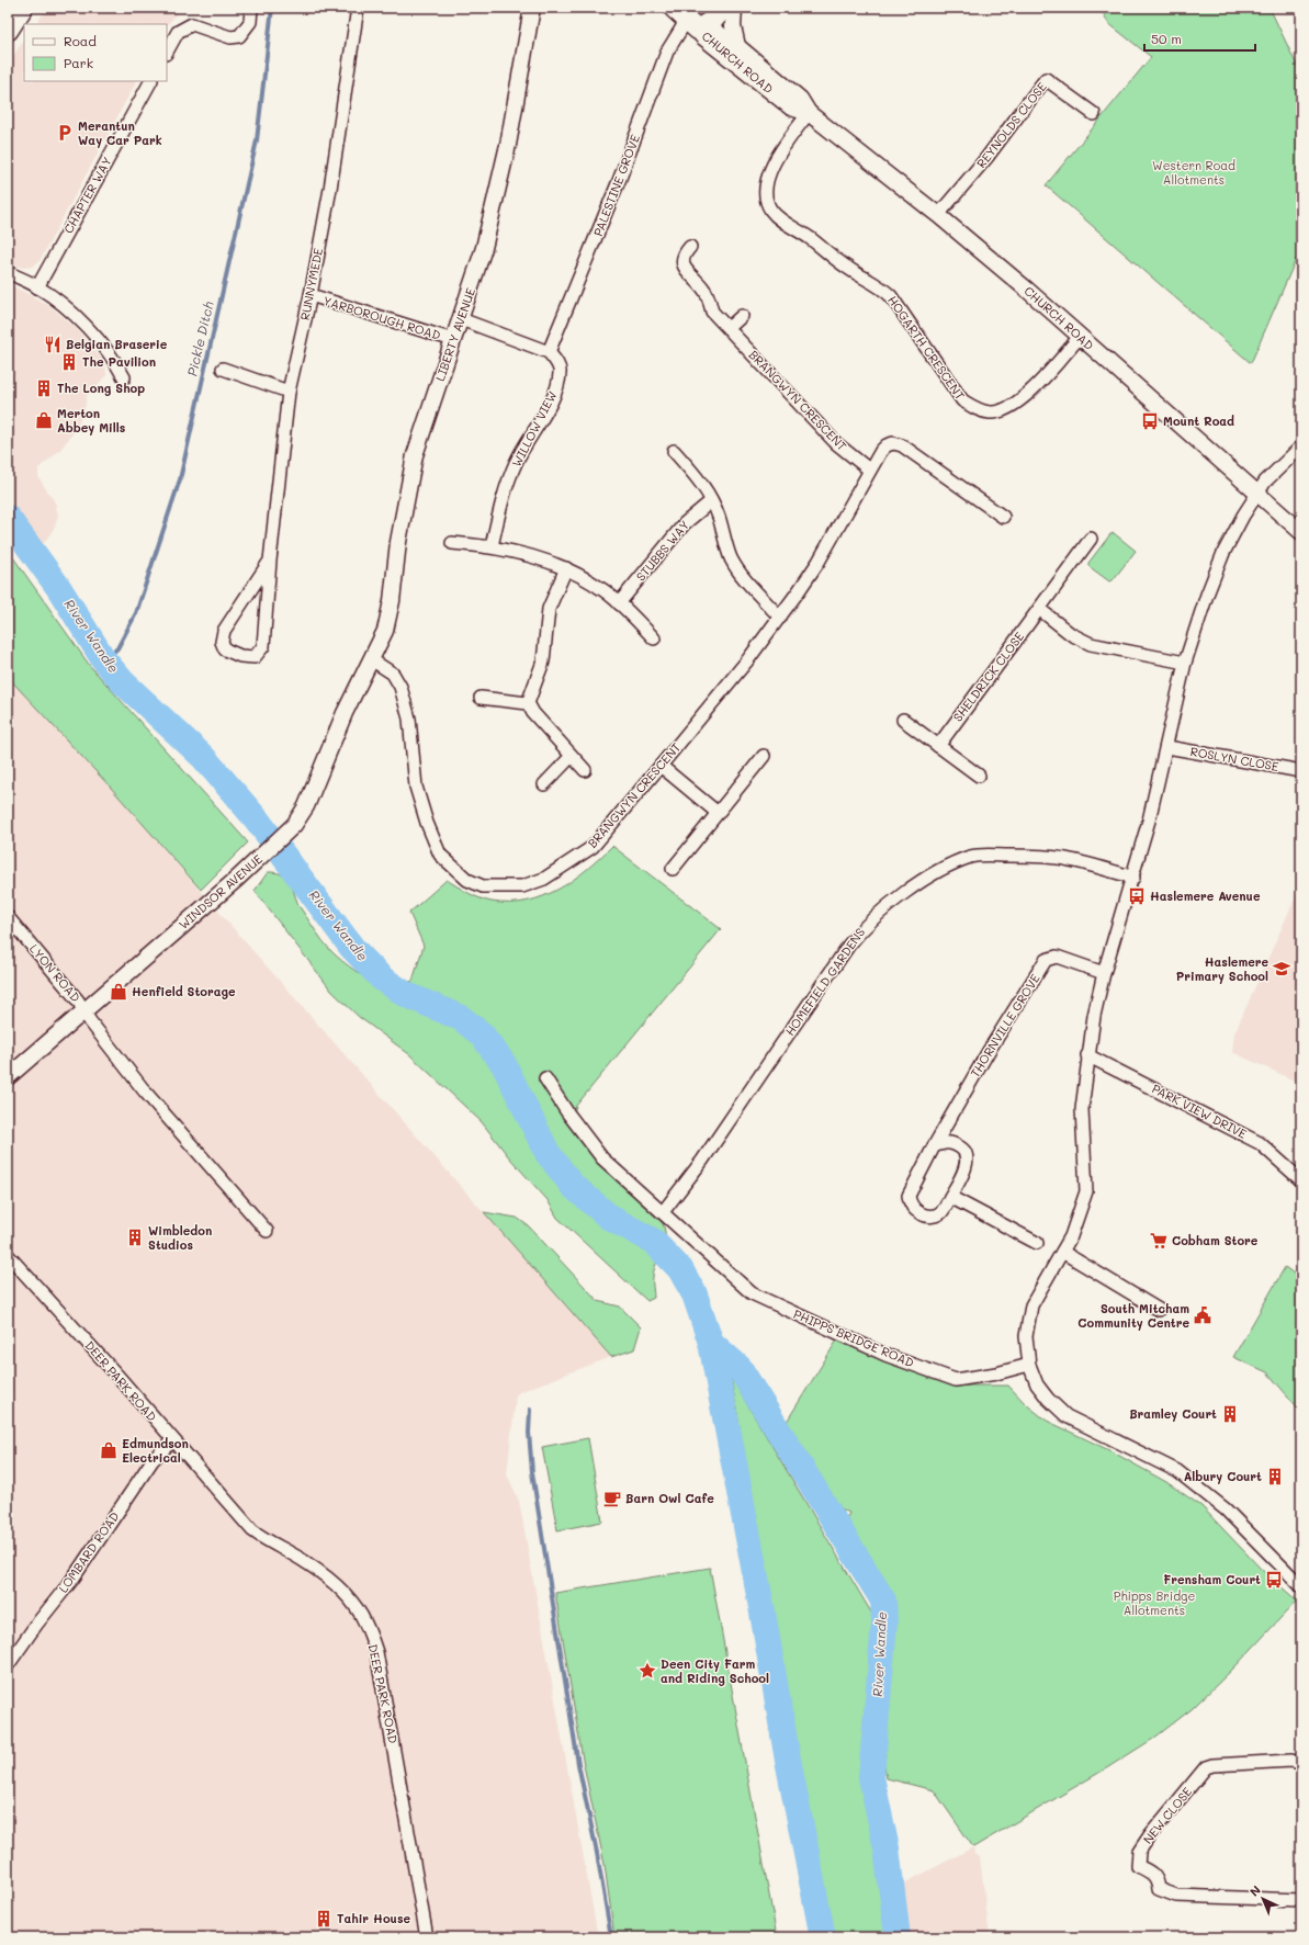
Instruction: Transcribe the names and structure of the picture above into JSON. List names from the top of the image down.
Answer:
{
  "streets": {
    "street": [
      "CHURCH ROAD",
      "REYNOLDS CLOSE",
      "PALESTINE GROVE",
      "CHAPTER WAY",
      "RUNNYMEDE",
      "YARBOROUGH ROAD",
      "LIBERTY AVENUE",
      "HOGARTH CRESCENT",
      "BRANGWYN CRESCENT",
      "WILLOW VIEW",
      "STUBBS WAY",
      "SHELDRICK CLOSE",
      "ROSLYN CLOSE",
      "WINDSOR AVENUE",
      "LYON ROAD",
      "HOMEFIELD GARDENS",
      "THORNVILLE GROVE",
      "PARK VIEW DRIVE",
      "PHIPPS BRIDGE ROAD",
      "DEER PARK ROAD",
      "LOMBARD ROAD",
      "NEW CLOSE"
    ]
  },
  "crossings": [
    ["CHURCH ROAD", "REYNOLDS CLOSE"],
    ["CHURCH ROAD", "PALESTINE GROVE"],
    ["CHURCH ROAD", "HOGARTH CRESCENT"],
    ["PALESTINE GROVE", "WILLOW VIEW"],
    ["RUNNYMEDE", "YARBOROUGH ROAD"],
    ["YARBOROUGH ROAD", "LIBERTY AVENUE"],
    ["LIBERTY AVENUE", "BRANGWYN CRESCENT"],
    ["LIBERTY AVENUE", "WINDSOR AVENUE"],
    ["BRANGWYN CRESCENT", "WINDSOR AVENUE"],
    ["WINDSOR AVENUE", "LYON ROAD"],
    ["HOMEFIELD GARDENS", "PHIPPS BRIDGE ROAD"],
    ["DEER PARK ROAD", "LOMBARD ROAD"]
  ],
  "water": ["Pickle Ditch", "River Wandle"],
  "parks": ["Western Road Allotments", "Phipps Bridge Allotments"],
  "places": {
    "parking": ["Merantun Way Car Park"],
    "restaurant": ["Belgian Braserie"],
    "building": [
      "The Pavilion",
      "The Long Shop",
      "Wimbledon Studios",
      "Bramley Court",
      "Albury Court",
      "Tahir House"
    ],
    "shop": ["Merton Abbey Mills", "Henfield Storage", "Edmundson Electrical"],
    "bus stop": ["Mount Road", "Haslemere Avenue", "Frensham Court"],
    "school or university": ["Haslemere Primary School"],
    "supermarket": ["Cobham Store"],
    "public building": ["South Mitcham Community Centre"],
    "cafe": ["Barn Owl Cafe"],
    "place": ["Deen City Farm and Riding School"]
  },
  "legend": ["Road", "Park"],
  "scale_bar": "50 m",
  "north": "top left"
}
